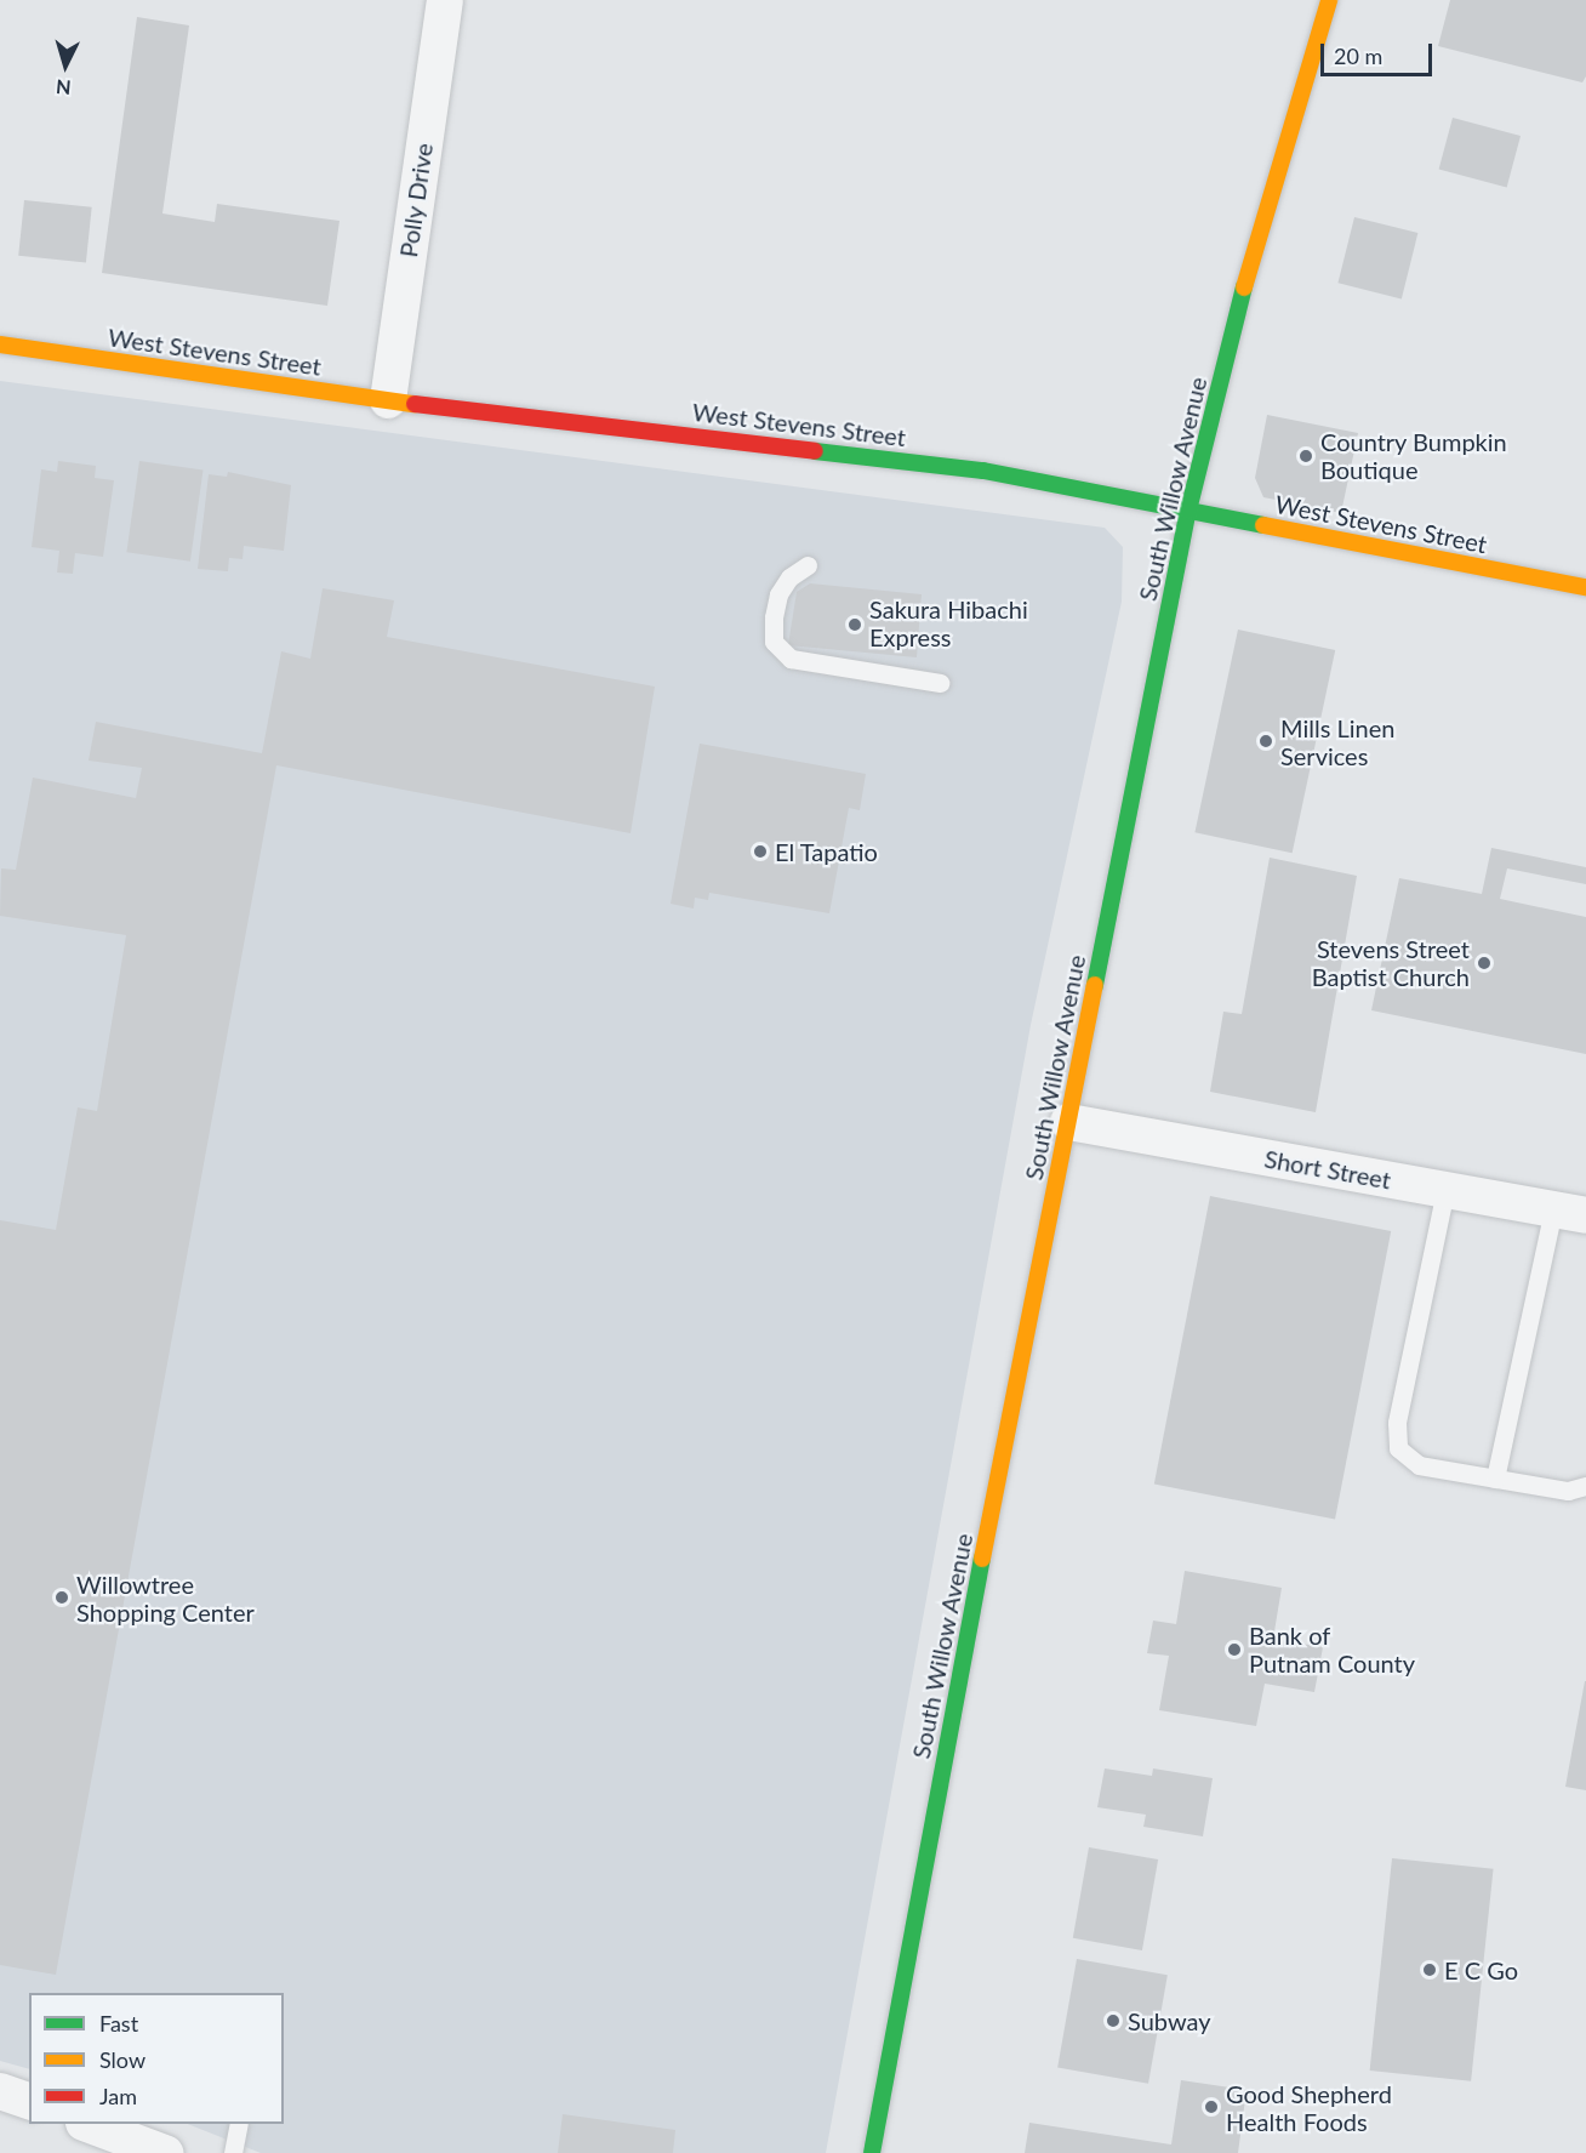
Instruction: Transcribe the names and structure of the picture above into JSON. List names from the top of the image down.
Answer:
{
  "streets": {
    "main road": ["West Stevens Street", "South Willow Avenue"],
    "street": ["Polly Drive", "Short Street"]
  },
  "crossings": [
    ["Polly Drive", "West Stevens Street"],
    ["West Stevens Street", "South Willow Avenue"],
    ["South Willow Avenue", "Short Street"]
  ],
  "places": [
    "Country Bumpkin Boutique",
    "Sakura Hibachi Express",
    "Mills Linen Services",
    "El Tapatio",
    "Stevens Street Baptist Church",
    "Willowtree Shopping Center",
    "Bank of Putnam County",
    "E C Go",
    "Subway",
    "Good Shepherd Health Foods"
  ],
  "legend": ["Fast", "Slow", "Jam"],
  "scale_bar": "20 m",
  "north": "bottom"
}
